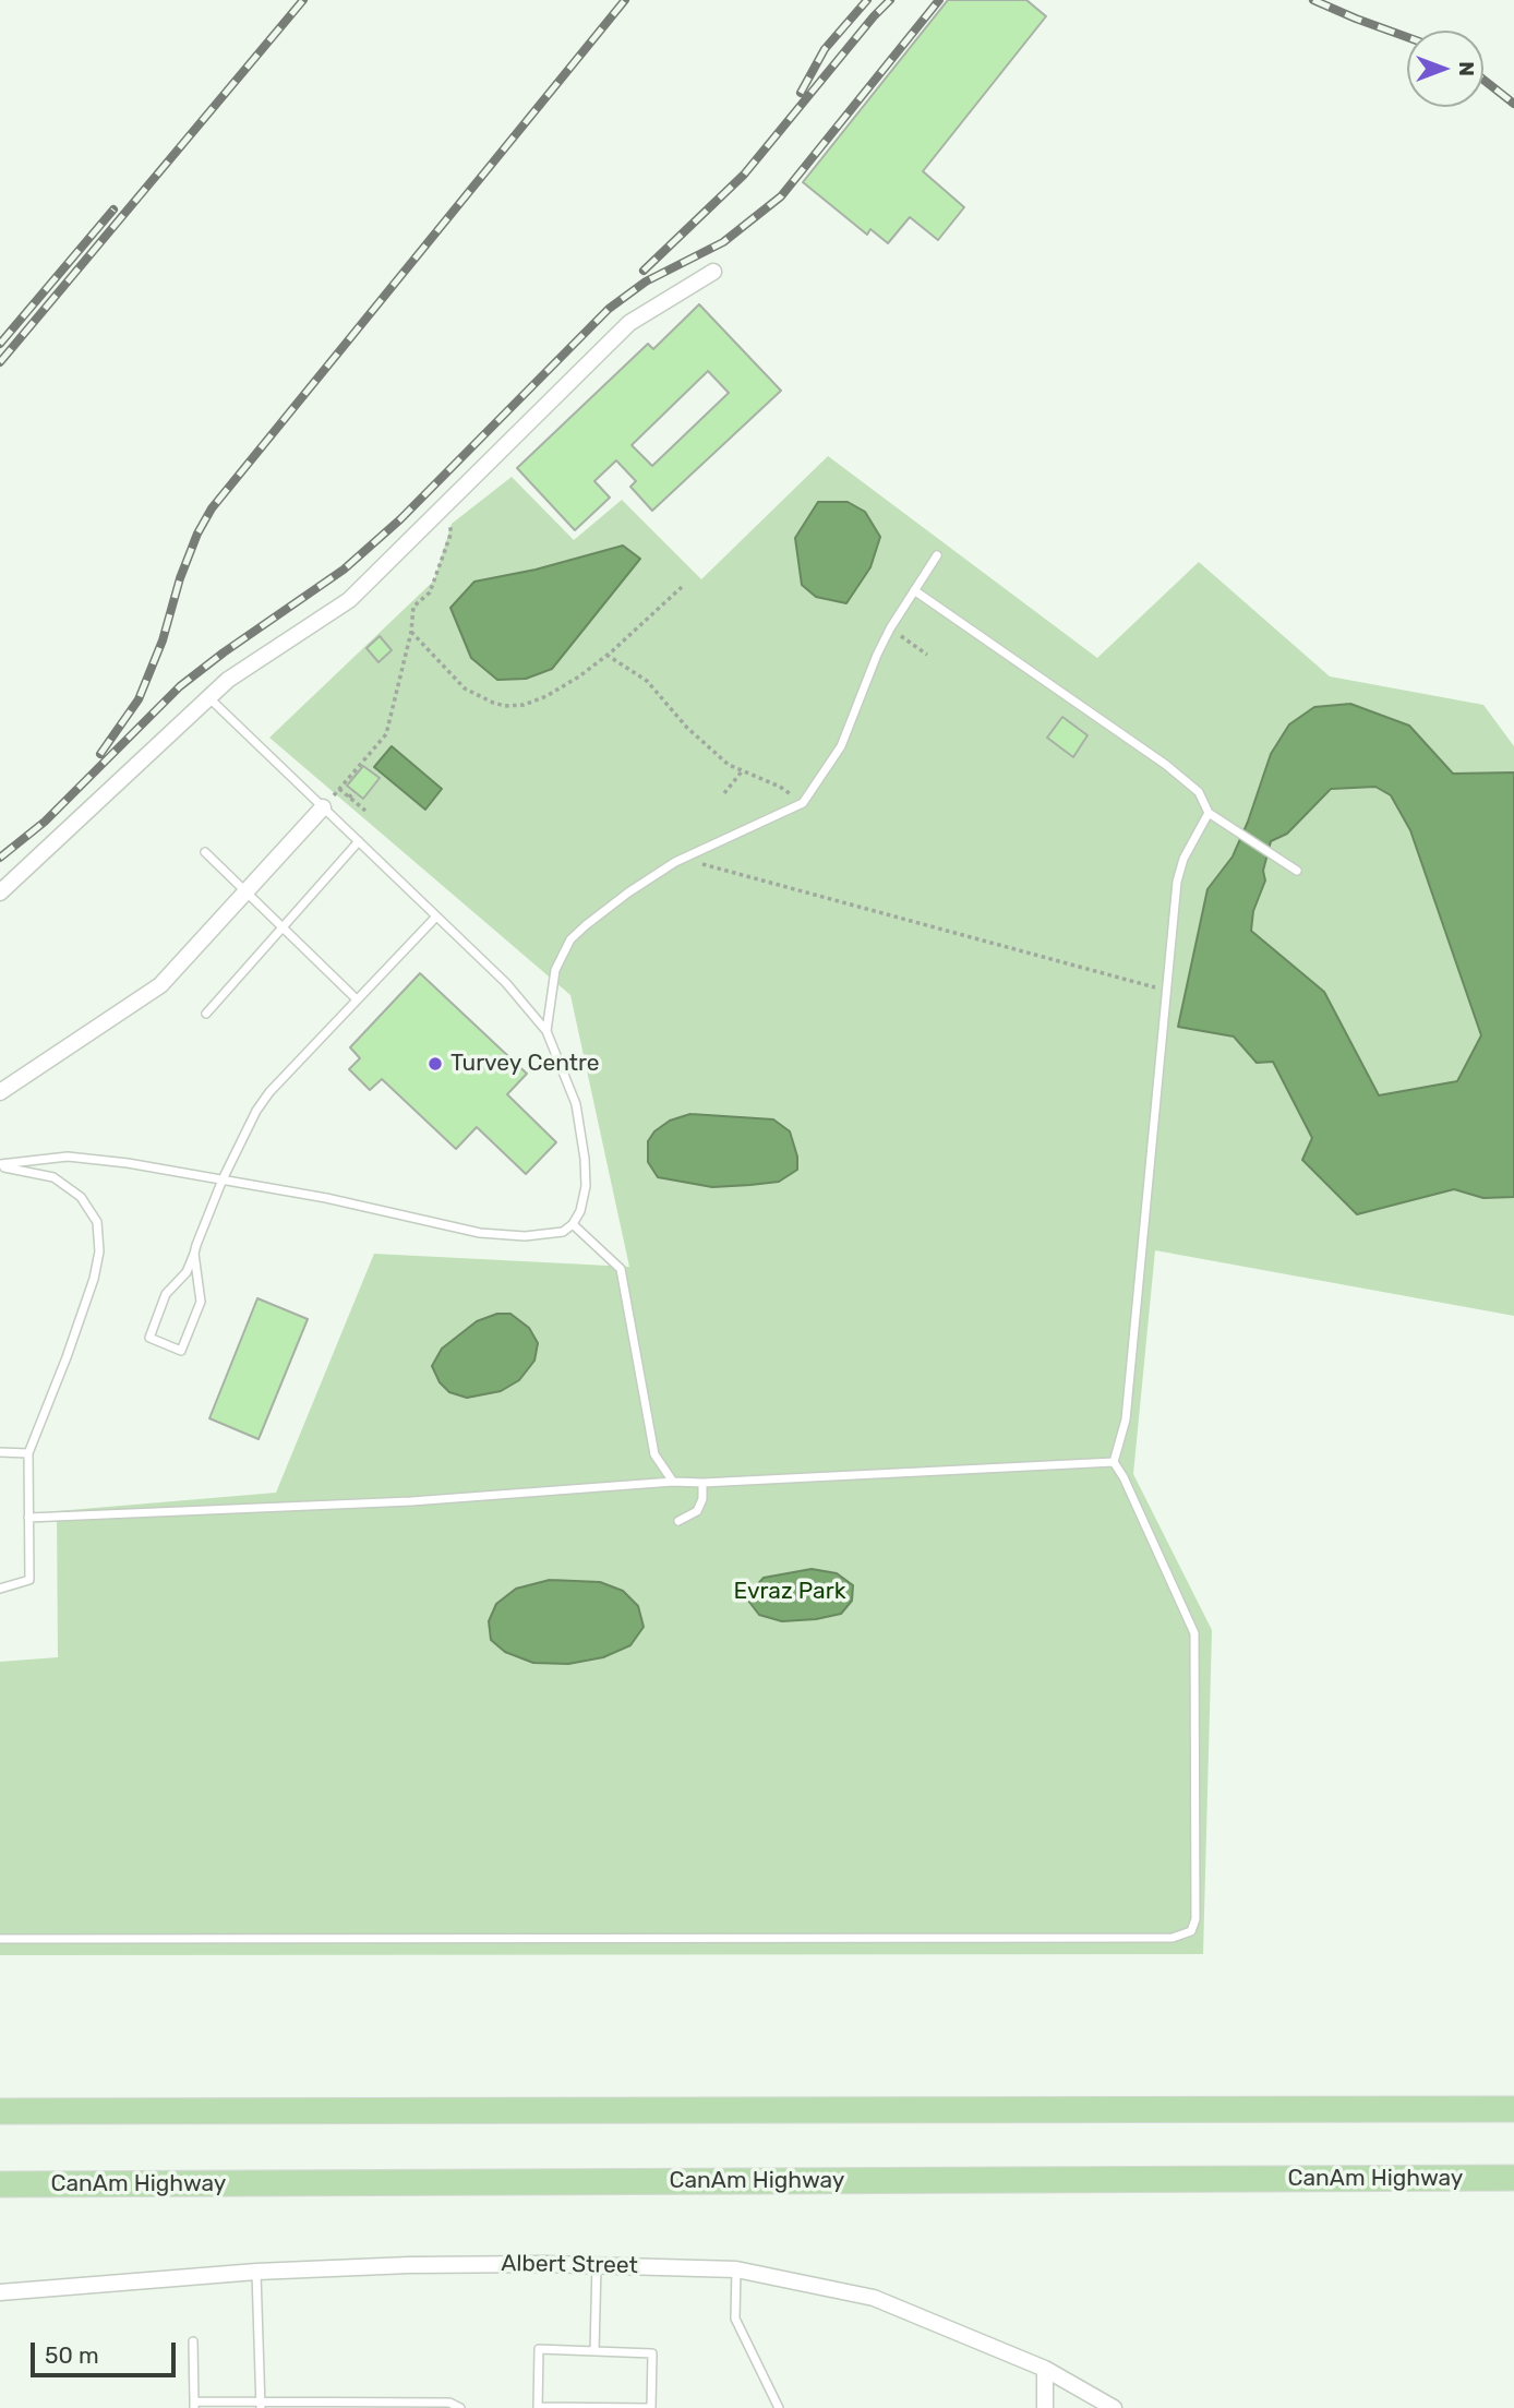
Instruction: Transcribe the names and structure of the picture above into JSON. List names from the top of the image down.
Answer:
{
  "streets": {
    "main road": ["CanAm Highway"],
    "street": ["Albert Street"]
  },
  "parks": ["Evraz Park"],
  "places": ["Turvey Centre"],
  "scale_bar": "50 m",
  "north": "right"
}
